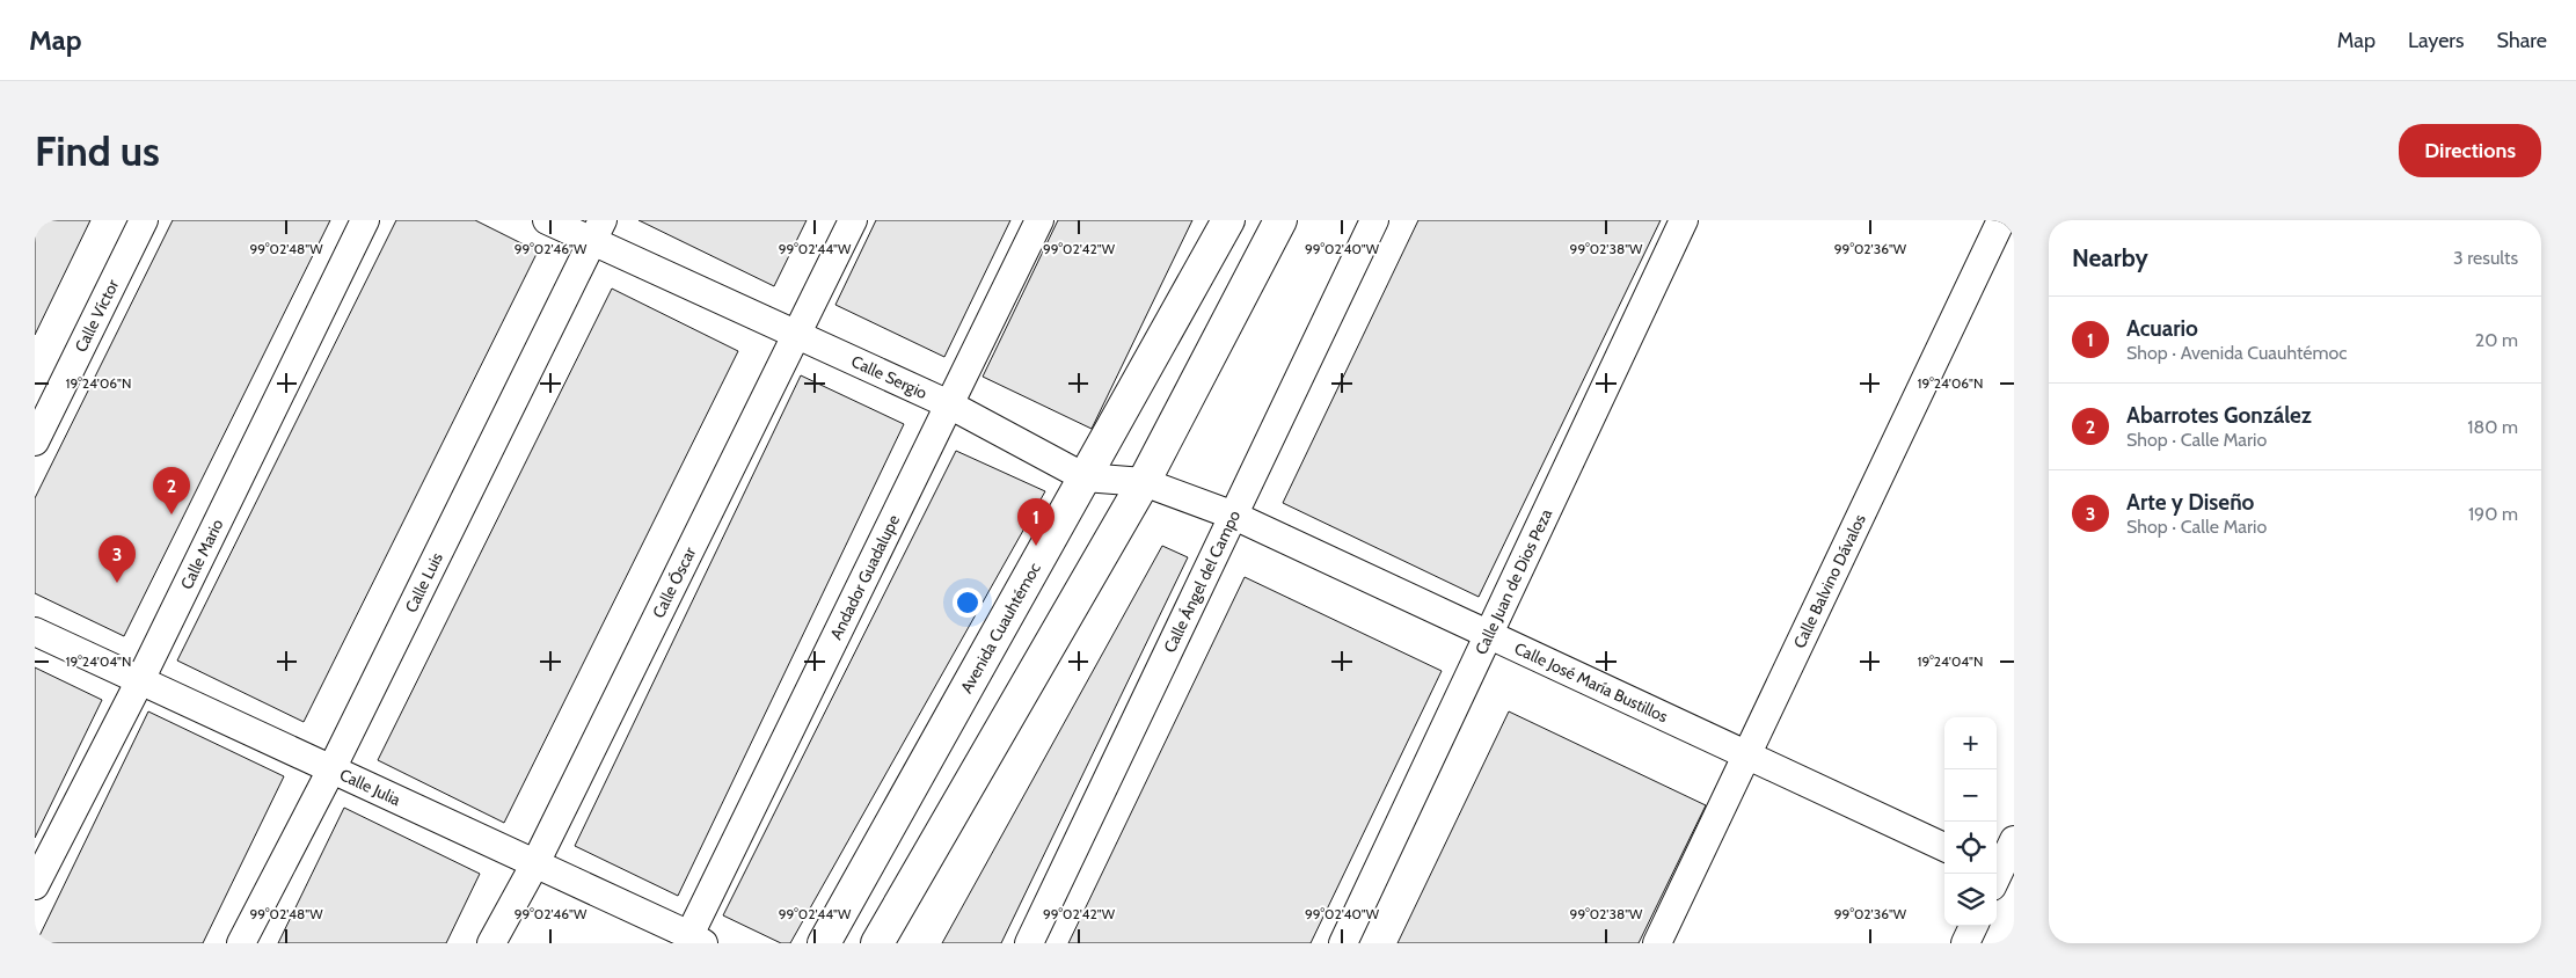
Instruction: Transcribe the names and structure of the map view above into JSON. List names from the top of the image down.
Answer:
{
  "streets": {
    "street": [
      "Calle Víctor",
      "Calle Sergio",
      "Calle Mario",
      "Andador Guadalupe",
      "Calle Ángel del Campo",
      "Calle Juan de Dios Peza",
      "Calle Balvino Dávalos",
      "Calle Luis",
      "Calle Óscar",
      "Avenida Cuauhtémoc",
      "Calle José María Bustillos",
      "Calle Julia"
    ]
  },
  "crossings": [
    ["Calle Sergio", "Andador Guadalupe"],
    ["Calle Sergio", "Calle Ángel del Campo"],
    ["Calle Sergio", "Calle Luis"],
    ["Calle Sergio", "Calle Óscar"],
    ["Calle Sergio", "Avenida Cuauhtémoc"],
    ["Calle Sergio", "Calle José María Bustillos"],
    ["Calle Mario", "Calle Julia"],
    ["Andador Guadalupe", "Calle Julia"],
    ["Calle Ángel del Campo", "Calle José María Bustillos"],
    ["Calle Juan de Dios Peza", "Calle José María Bustillos"],
    ["Calle Balvino Dávalos", "Calle José María Bustillos"],
    ["Calle Luis", "Calle Julia"],
    ["Calle Óscar", "Calle Julia"]
  ],
  "page": {
    "header": "Map",
    "nav": ["Map", "Layers", "Share"],
    "buttons": "Directions",
    "title": "Find us",
    "heading": ["Nearby", "3 results"],
    "list": [
      {
        "mark": "1",
        "name": "Acuario",
        "note": "Shop · Avenida Cuauhtémoc",
        "value": "20 m"
      },
      {
        "mark": "2",
        "name": "Abarrotes González",
        "note": "Shop · Calle Mario",
        "value": "180 m"
      },
      {
        "mark": "3",
        "name": "Arte y Diseño",
        "note": "Shop · Calle Mario",
        "value": "190 m"
      }
    ],
    "pins": ["2", "1", "3"],
    "map_buttons": ["+", "−"]
  },
  "coordinates": [
    "99°02'48\"W",
    "99°02'46\"W",
    "99°02'44\"W",
    "99°02'42\"W",
    "99°02'40\"W",
    "99°02'38\"W",
    "99°02'36\"W",
    "19°24'06\"N",
    "19°24'04\"N"
  ]
}
